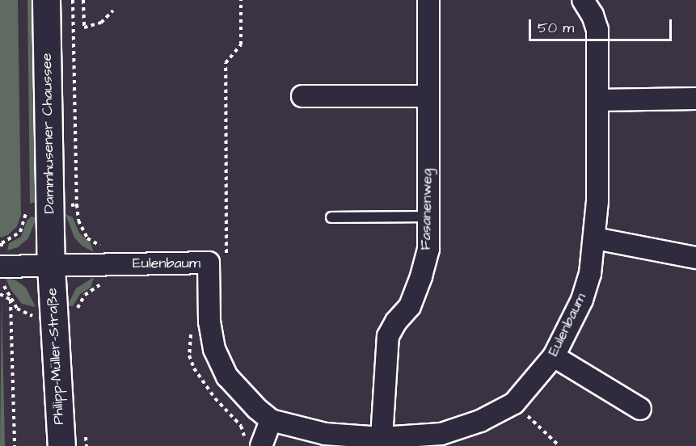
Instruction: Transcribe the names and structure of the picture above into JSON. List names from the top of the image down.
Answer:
{
  "streets": {
    "street": [
      "Dammhusener Chaussee",
      "Fasanenweg",
      "Eulenbaum",
      "Philipp-Müller-Straße"
    ]
  },
  "crossings": [
    ["Dammhusener Chaussee", "Eulenbaum"],
    ["Dammhusener Chaussee", "Philipp-Müller-Straße"],
    ["Fasanenweg", "Eulenbaum"],
    ["Eulenbaum", "Philipp-Müller-Straße"]
  ],
  "scale_bar": "50 m"
}
